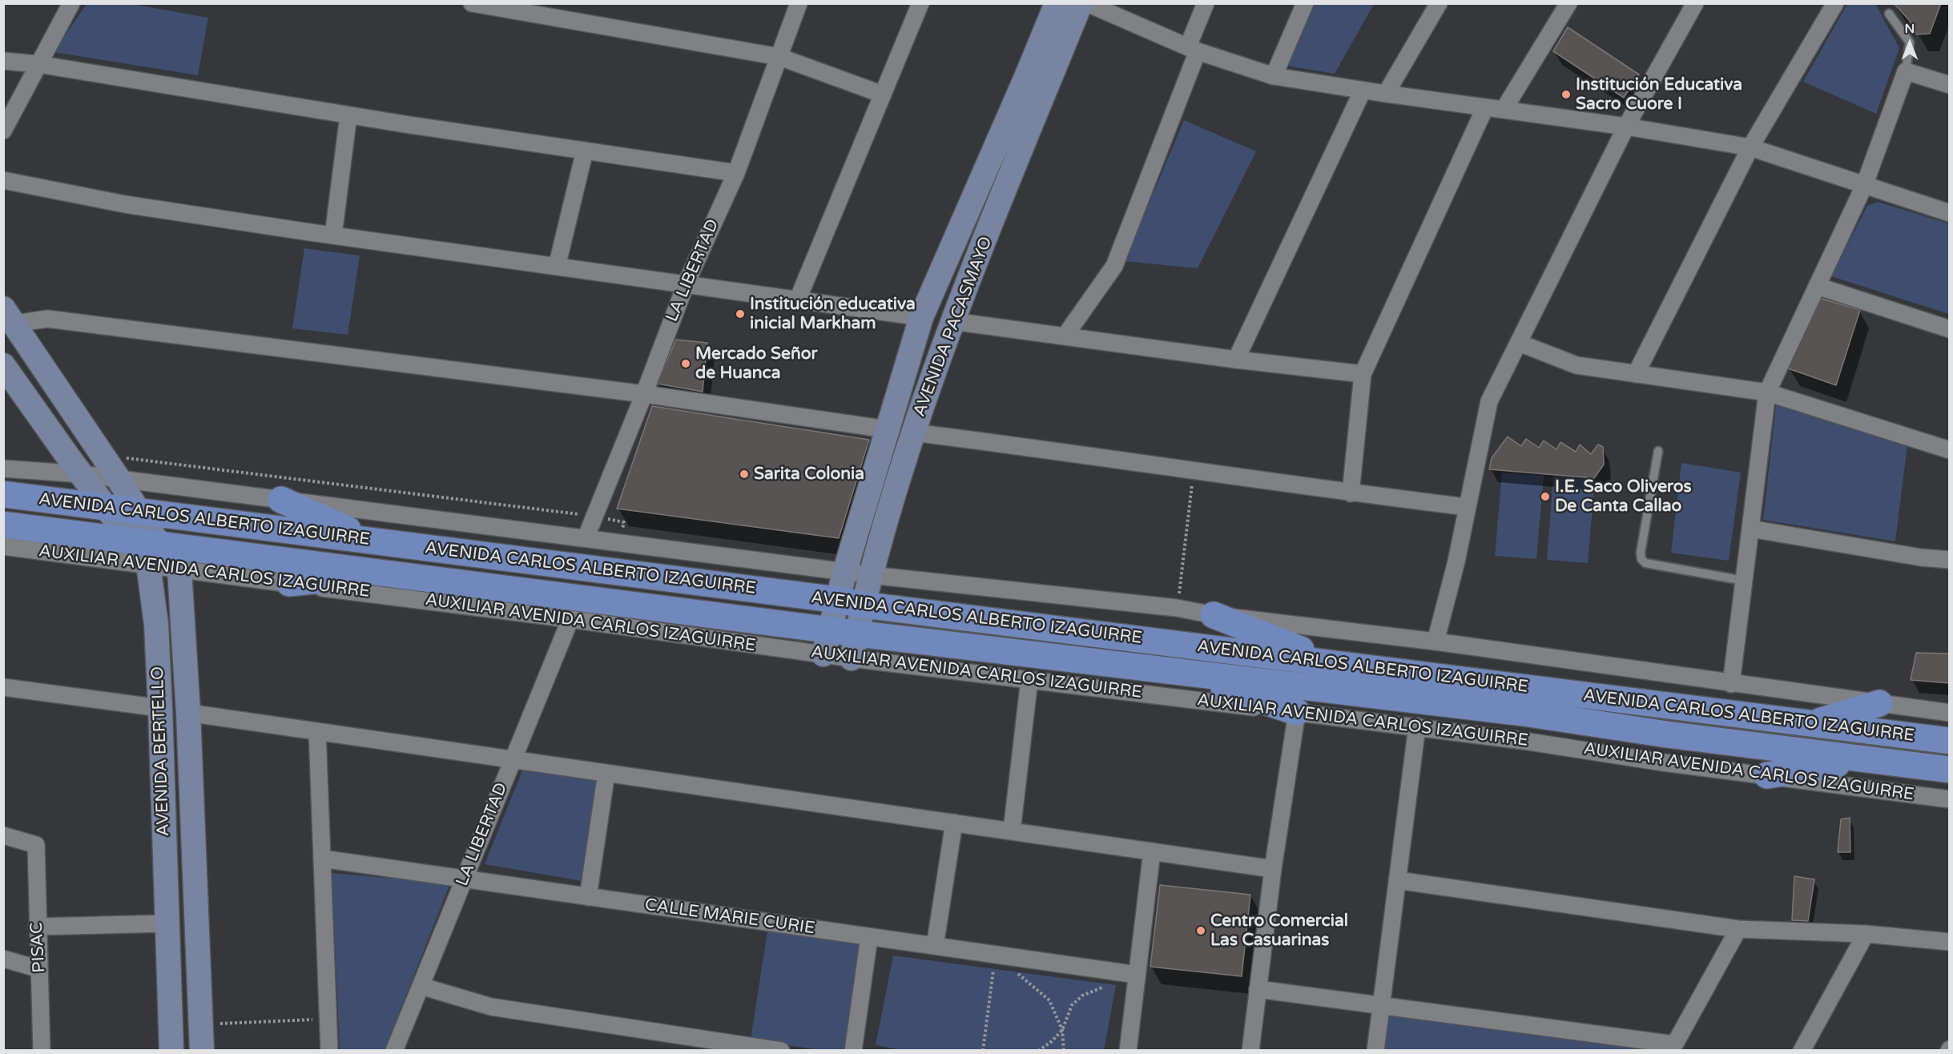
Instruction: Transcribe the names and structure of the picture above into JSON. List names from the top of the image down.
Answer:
{
  "streets": {
    "main road": ["AVENIDA PACASMAYO", "AVENIDA CARLOS ALBERTO IZAGUIRRE", "AVENIDA BERTELLO"],
    "street": [
      "LA LIBERTAD",
      "AUXILIAR AVENIDA CARLOS IZAGUIRRE",
      "CALLE MARIE CURIE",
      "PISAC"
    ]
  },
  "crossings": [
    ["LA LIBERTAD", "AUXILIAR AVENIDA CARLOS IZAGUIRRE"],
    ["LA LIBERTAD", "CALLE MARIE CURIE"],
    ["AVENIDA PACASMAYO", "AVENIDA CARLOS ALBERTO IZAGUIRRE"],
    ["AVENIDA PACASMAYO", "AUXILIAR AVENIDA CARLOS IZAGUIRRE"],
    ["AVENIDA CARLOS ALBERTO IZAGUIRRE", "AUXILIAR AVENIDA CARLOS IZAGUIRRE"],
    ["AVENIDA CARLOS ALBERTO IZAGUIRRE", "AVENIDA BERTELLO"],
    ["AUXILIAR AVENIDA CARLOS IZAGUIRRE", "AVENIDA BERTELLO"]
  ],
  "places": [
    "Institución Educativa Sacro Cuore I",
    "Institución educativa inicial Markham",
    "Mercado Señor de Huanca",
    "Sarita Colonia",
    "I.E. Saco Oliveros De Canta Callao",
    "Centro Comercial Las Casuarinas"
  ],
  "north": "top"
}
